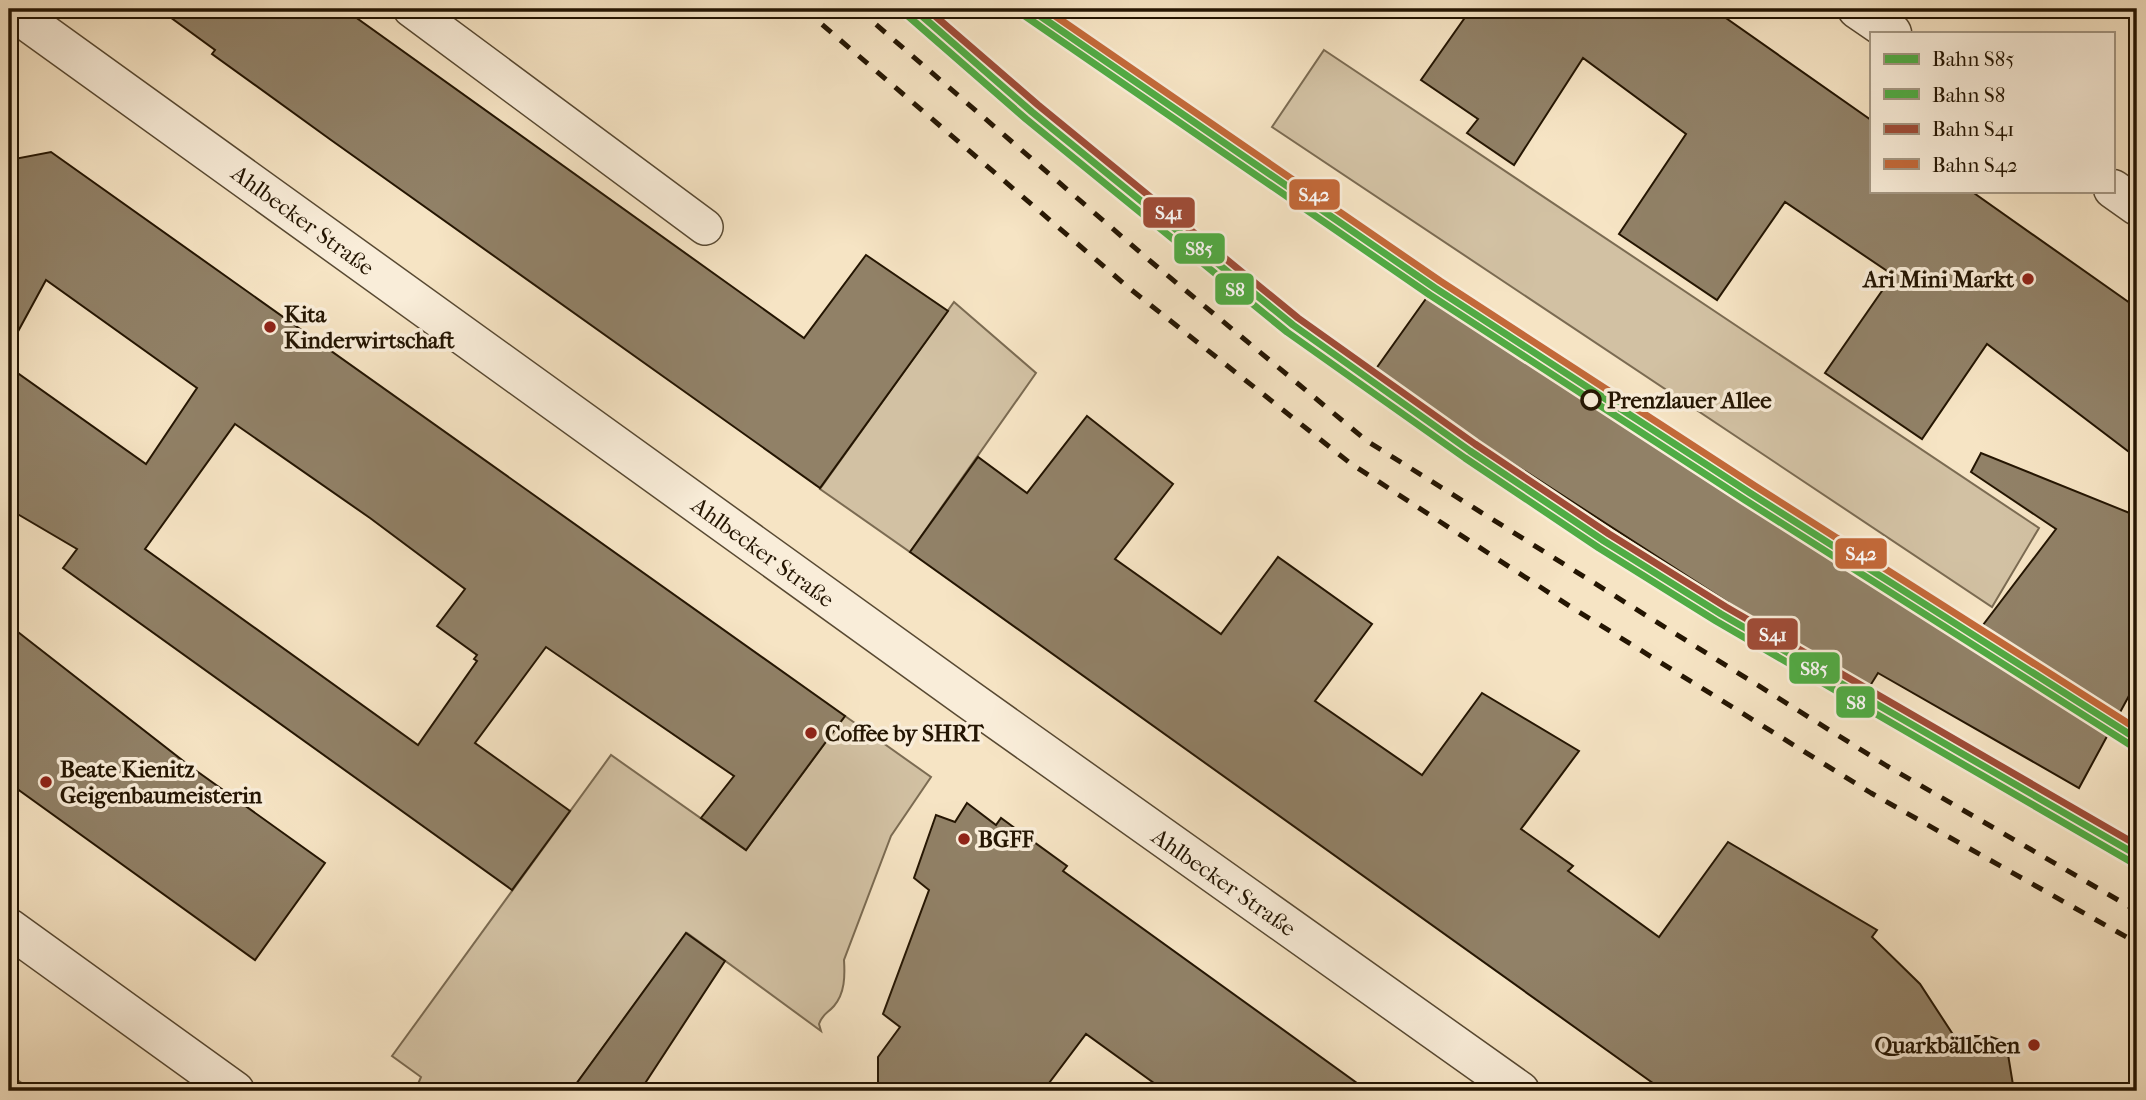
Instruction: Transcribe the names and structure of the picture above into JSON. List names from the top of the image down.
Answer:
{
  "streets": {
    "street": ["Ahlbecker Straße"]
  },
  "places": [
    "Ari Mini Markt",
    "Kita Kinderwirtschaft",
    "Prenzlauer Allee",
    "Coffee by SHRT",
    "Beate Kienitz Geigenbaumeisterin",
    "BGFF",
    "Quarkbällchen"
  ],
  "lines": [
    "rail line S85",
    "rail line S41",
    "rail line S42",
    "rail line S8"
  ],
  "legend": [
    "Bahn S85",
    "Bahn S8",
    "Bahn S41",
    "Bahn S42"
  ]
}
